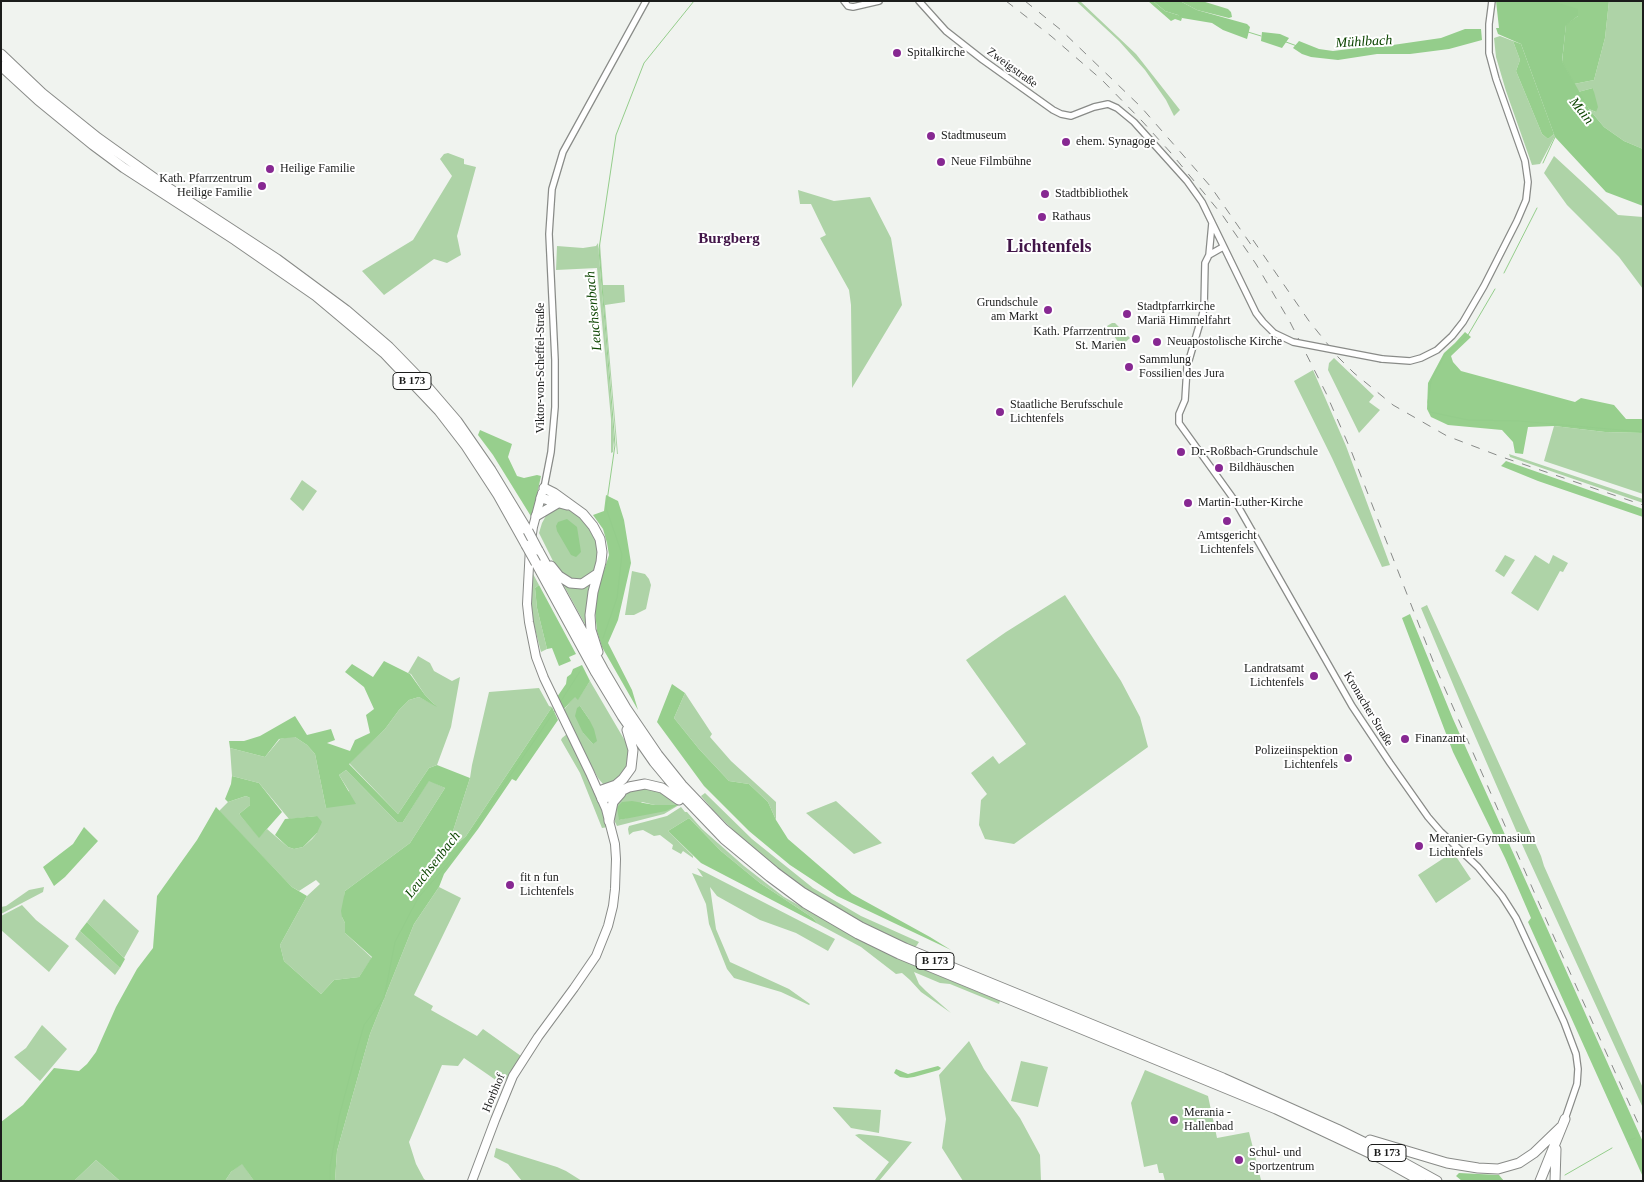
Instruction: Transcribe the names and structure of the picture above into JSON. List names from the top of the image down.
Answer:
{
  "streets": {
    "highway": ["B 173"],
    "main road": ["Viktor-von-Scheffel-Straße", "Horbhof"],
    "street": ["Zweigstraße", "Kronacher Straße"]
  },
  "crossings": [
    ["Viktor-von-Scheffel-Straße", "Horbhof"]
  ],
  "districts": ["Burgberg", "Lichtenfels"],
  "water": ["Mühlbach", "Main", "Leuchsenbach"],
  "places": [
    "Spitalkirche",
    "Stadtmuseum",
    "ehem. Synagoge",
    "Neue Filmbühne",
    "Heilige Familie",
    "Kath. Pfarrzentrum Heilige Familie",
    "Stadtbibliothek",
    "Rathaus",
    "Grundschule am Markt",
    "Stadtpfarrkirche Mariä Himmelfahrt",
    "Kath. Pfarrzentrum St. Marien",
    "Neuapostolische Kirche",
    "Sammlung Fossilien des Jura",
    "Staatliche Berufsschule Lichtenfels",
    "Dr.-Roßbach-Grundschule",
    "Bildhäuschen",
    "Martin-Luther-Kirche",
    "Amtsgericht Lichtenfels",
    "Landratsamt Lichtenfels",
    "Finanzamt",
    "Polizeiinspektion Lichtenfels",
    "Meranier-Gymnasium Lichtenfels",
    "fit n fun Lichtenfels",
    "Merania - Hallenbad",
    "Schul- und Sportzentrum"
  ]
}
